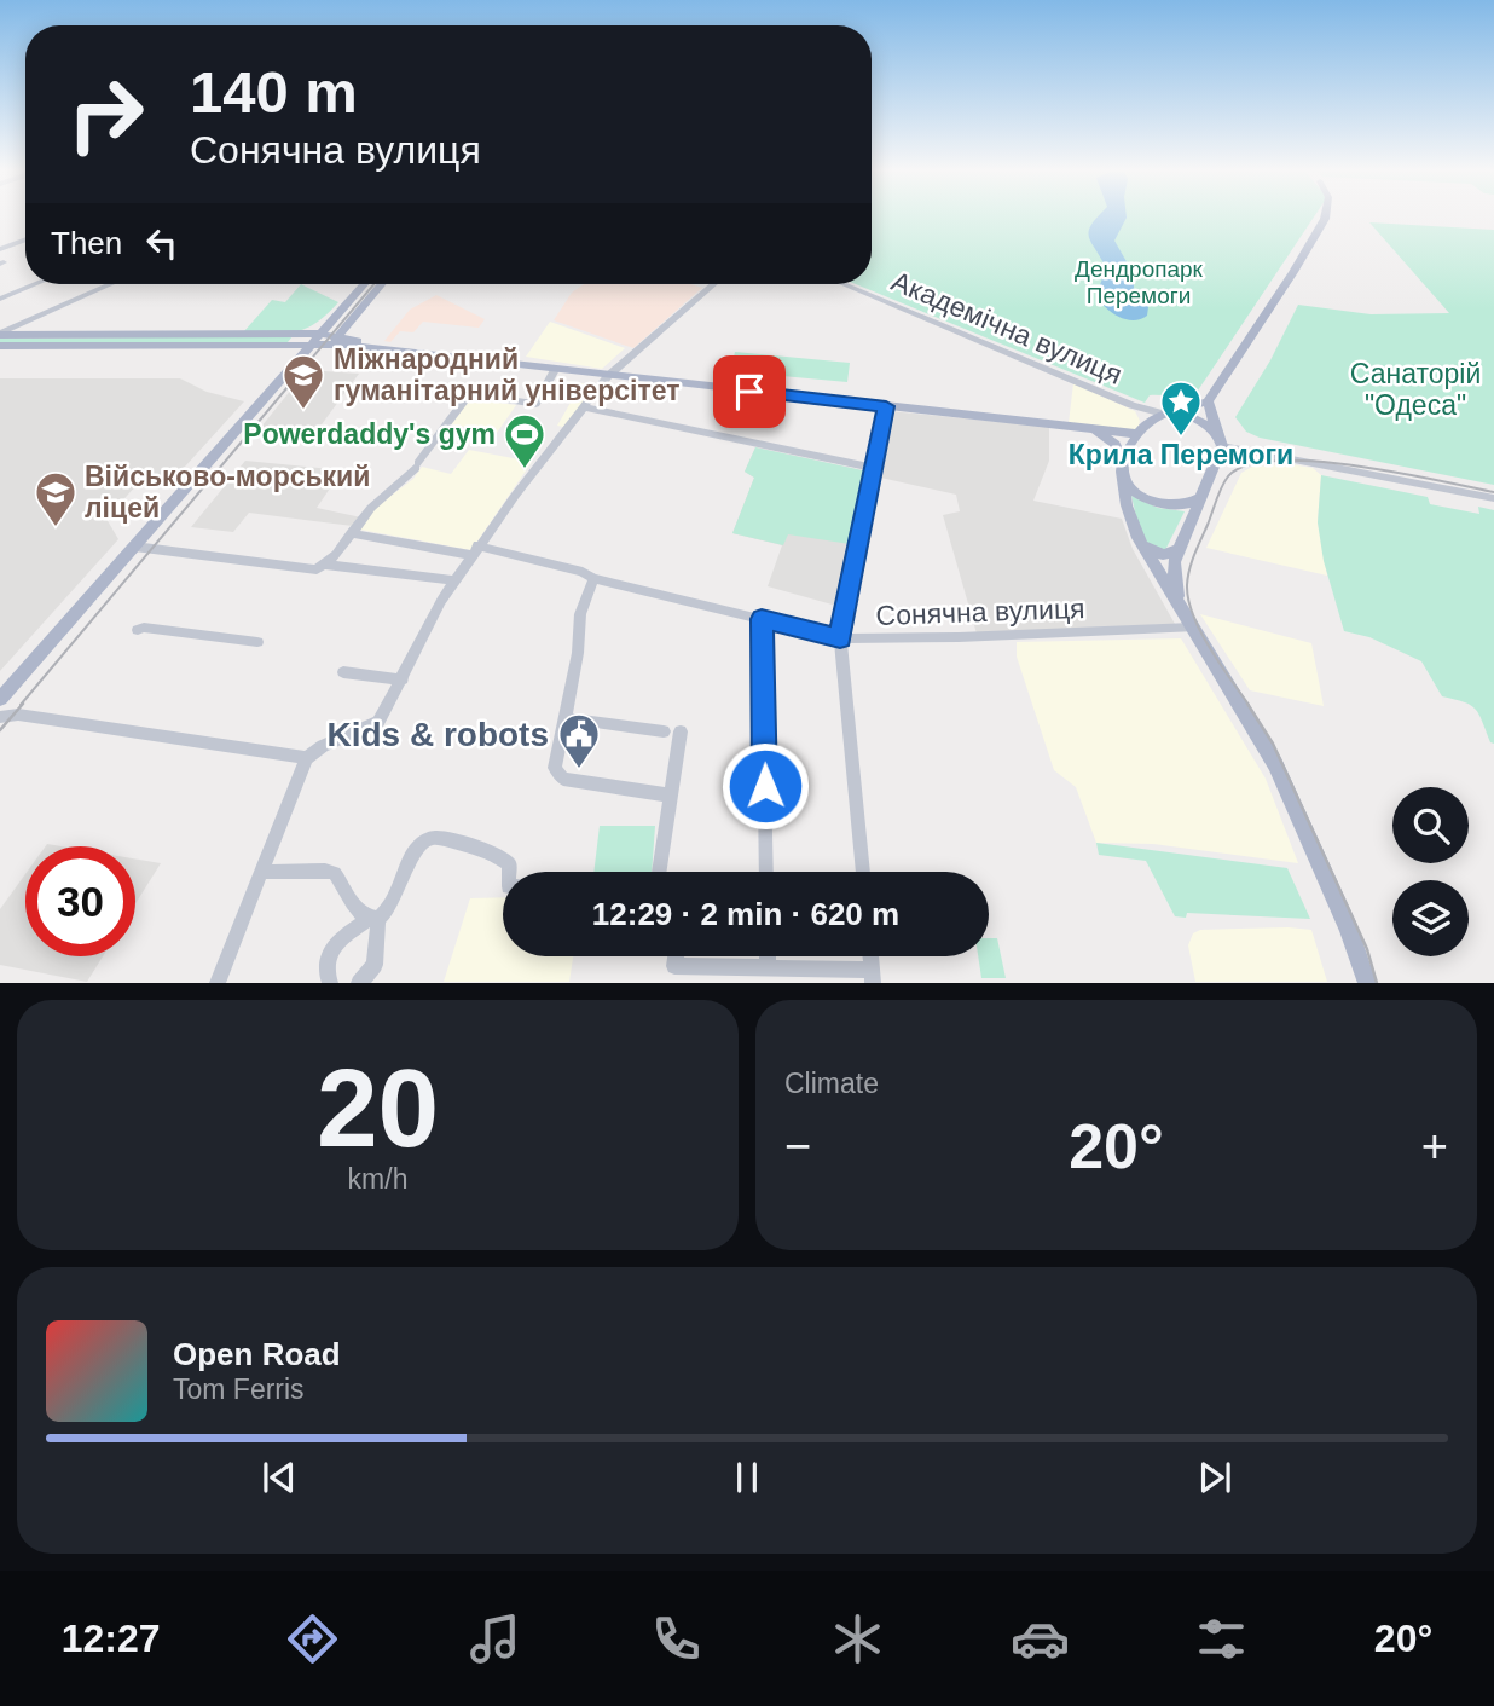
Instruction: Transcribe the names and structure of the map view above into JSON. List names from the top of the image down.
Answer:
{
  "streets": {
    "street": ["Академічна вулиця", "Сонячна вулиця"]
  },
  "parks": ["Дендропарк Перемоги", "Санаторій \"Одеса\""],
  "places": {
    "school or university": ["Міжнародний гуманітарний універсітет", "Військово-морський ліцей"],
    "place": ["Крила Перемоги"],
    "sports": ["Powerdaddy's gym"],
    "public building": ["Kids & robots"]
  },
  "page": {
    "turn": ["140 m", "Сонячна вулиця"],
    "then": "Then",
    "limit": "30",
    "trip": "12:29 · 2 min · 620 m",
    "tile": [
      ["20", "km/h"],
      "Climate"
    ],
    "heat": ["−", "20°", "+"],
    "song": ["Open Road", "Tom Ferris"],
    "tabs": ["12:27", "20°"]
  }
}
